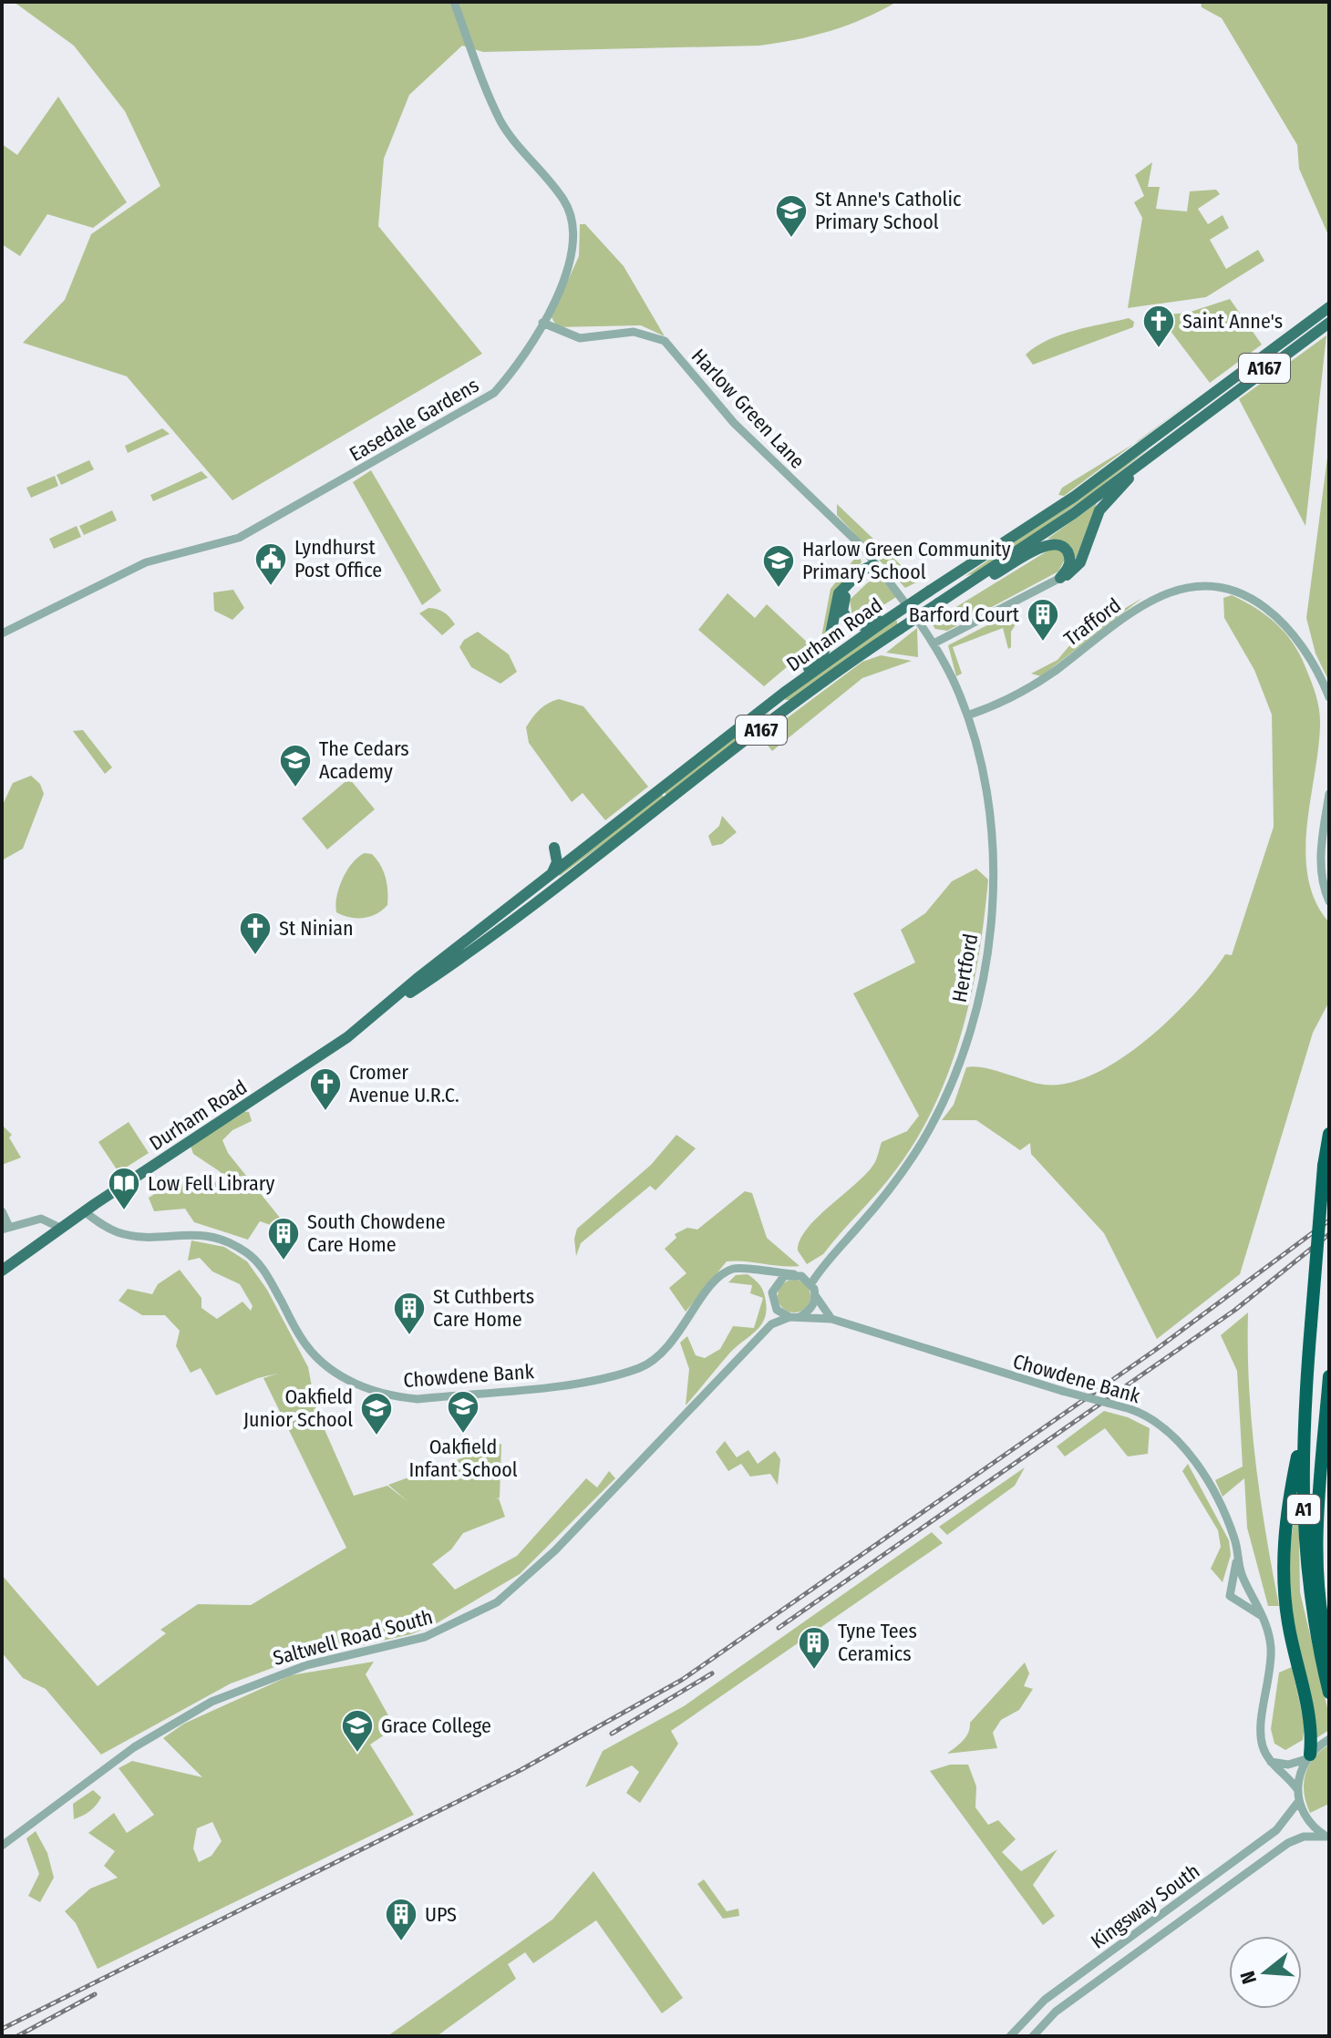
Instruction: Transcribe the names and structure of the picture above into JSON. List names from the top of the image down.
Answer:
{
  "streets": {
    "highway": ["A1"],
    "main road": ["A167", "Durham Road"],
    "street": [
      "Harlow Green Lane",
      "Easedale Gardens",
      "Trafford",
      "Hertford",
      "Chowdene Bank",
      "Saltwell Road South",
      "Kingsway South"
    ]
  },
  "crossings": [
    ["Harlow Green Lane", "Easedale Gardens"],
    ["Harlow Green Lane", "Hertford"],
    ["Trafford", "Hertford"],
    ["Durham Road", "Chowdene Bank"],
    ["Hertford", "Chowdene Bank"],
    ["Hertford", "Saltwell Road South"],
    ["Chowdene Bank", "Saltwell Road South"]
  ],
  "places": {
    "school or university": [
      "St Anne's Catholic Primary School",
      "Harlow Green Community Primary School",
      "The Cedars Academy",
      "Oakfield Infant School",
      "Oakfield Junior School",
      "Grace College"
    ],
    "church": ["Saint Anne's", "St Ninian", "Cromer Avenue U.R.C."],
    "public building": ["Lyndhurst Post Office"],
    "building": [
      "Barford Court",
      "South Chowdene Care Home",
      "St Cuthberts Care Home",
      "Tyne Tees Ceramics",
      "UPS"
    ],
    "library": ["Low Fell Library"]
  },
  "north": "left"
}
